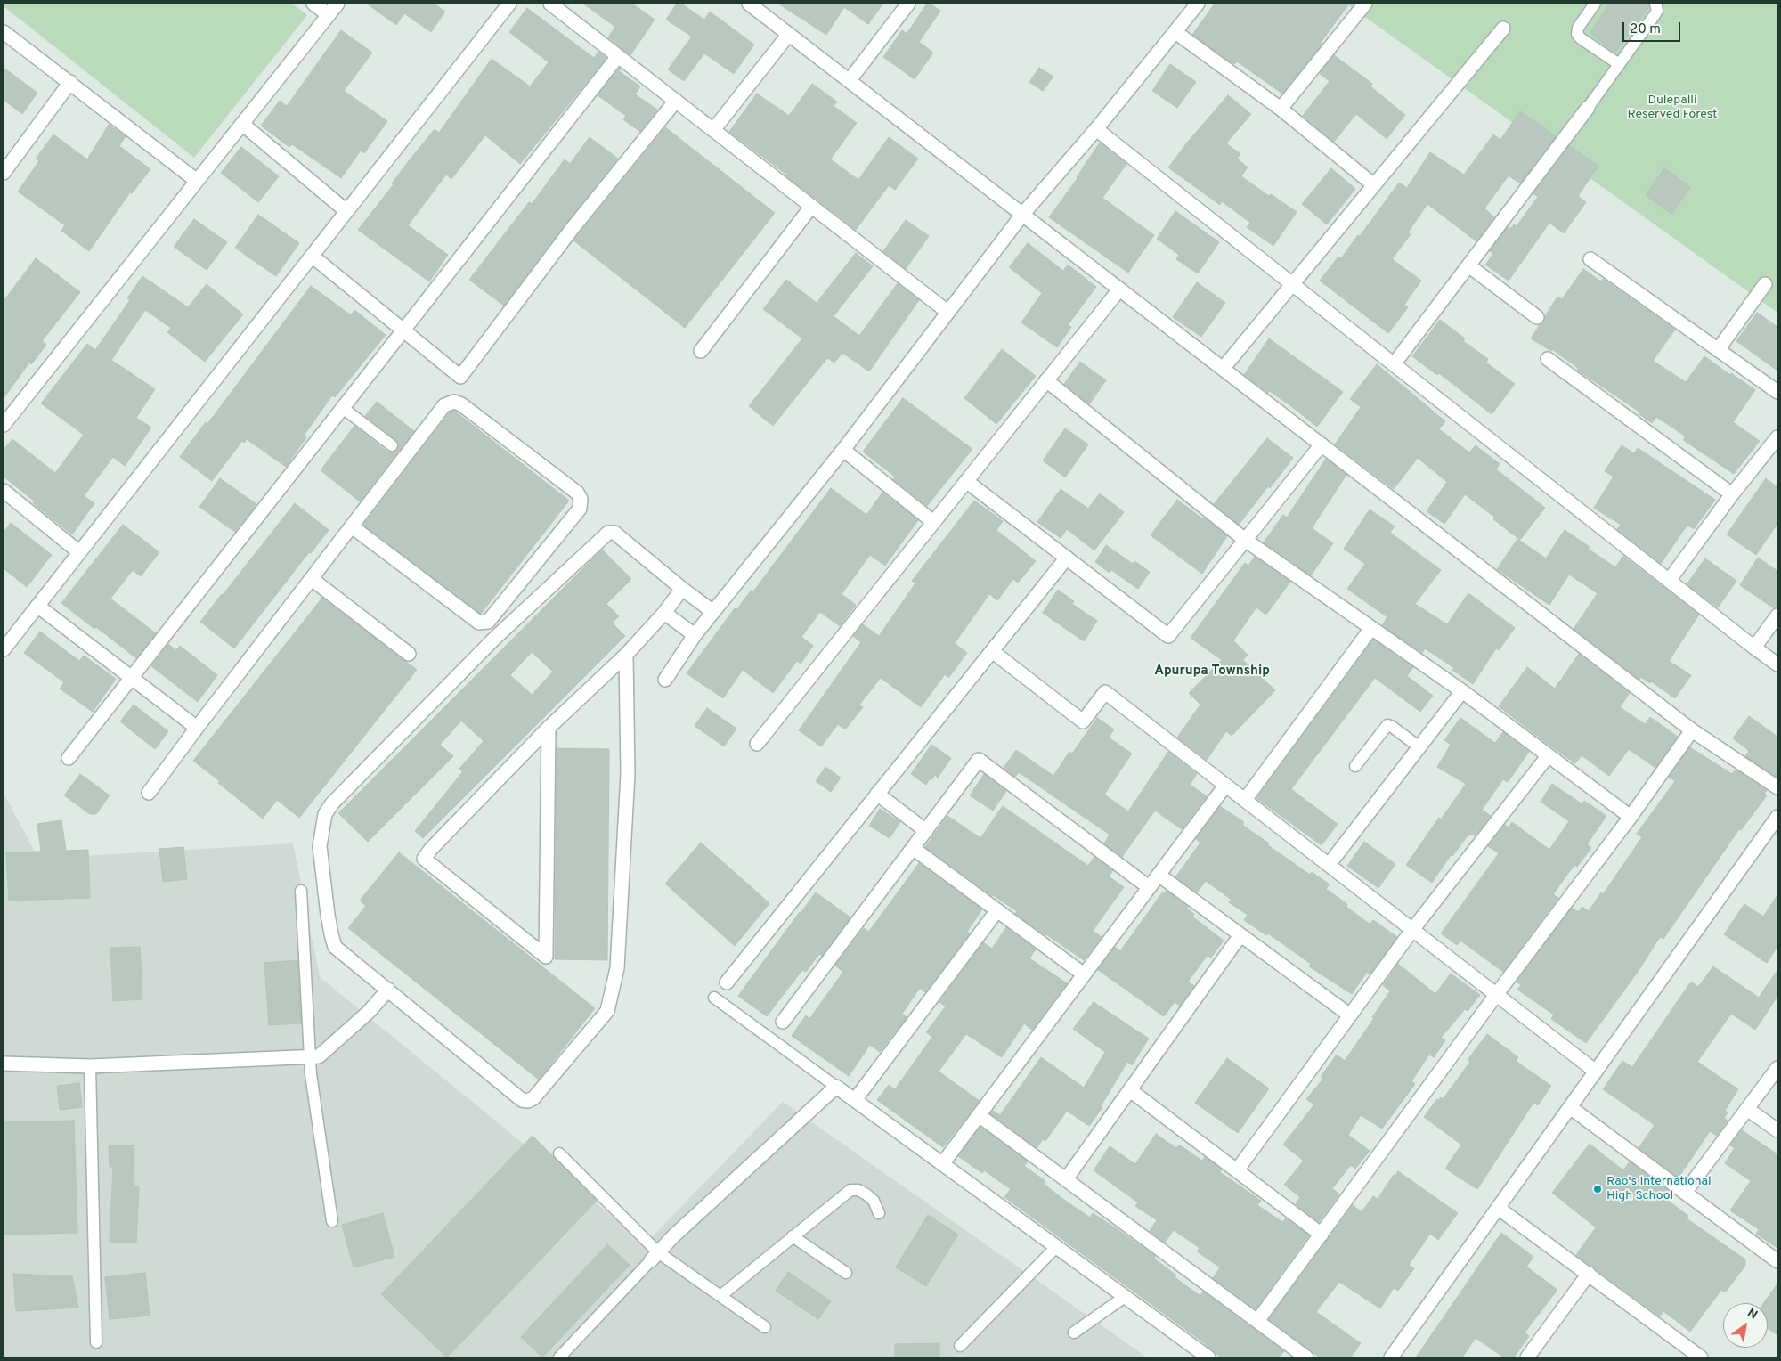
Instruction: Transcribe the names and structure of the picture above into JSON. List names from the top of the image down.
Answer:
{
  "districts": ["Apurupa Township"],
  "parks": ["Dulepalli Reserved Forest"],
  "places": ["Rao's International High School"],
  "scale_bar": "20 m",
  "north": "top right"
}
